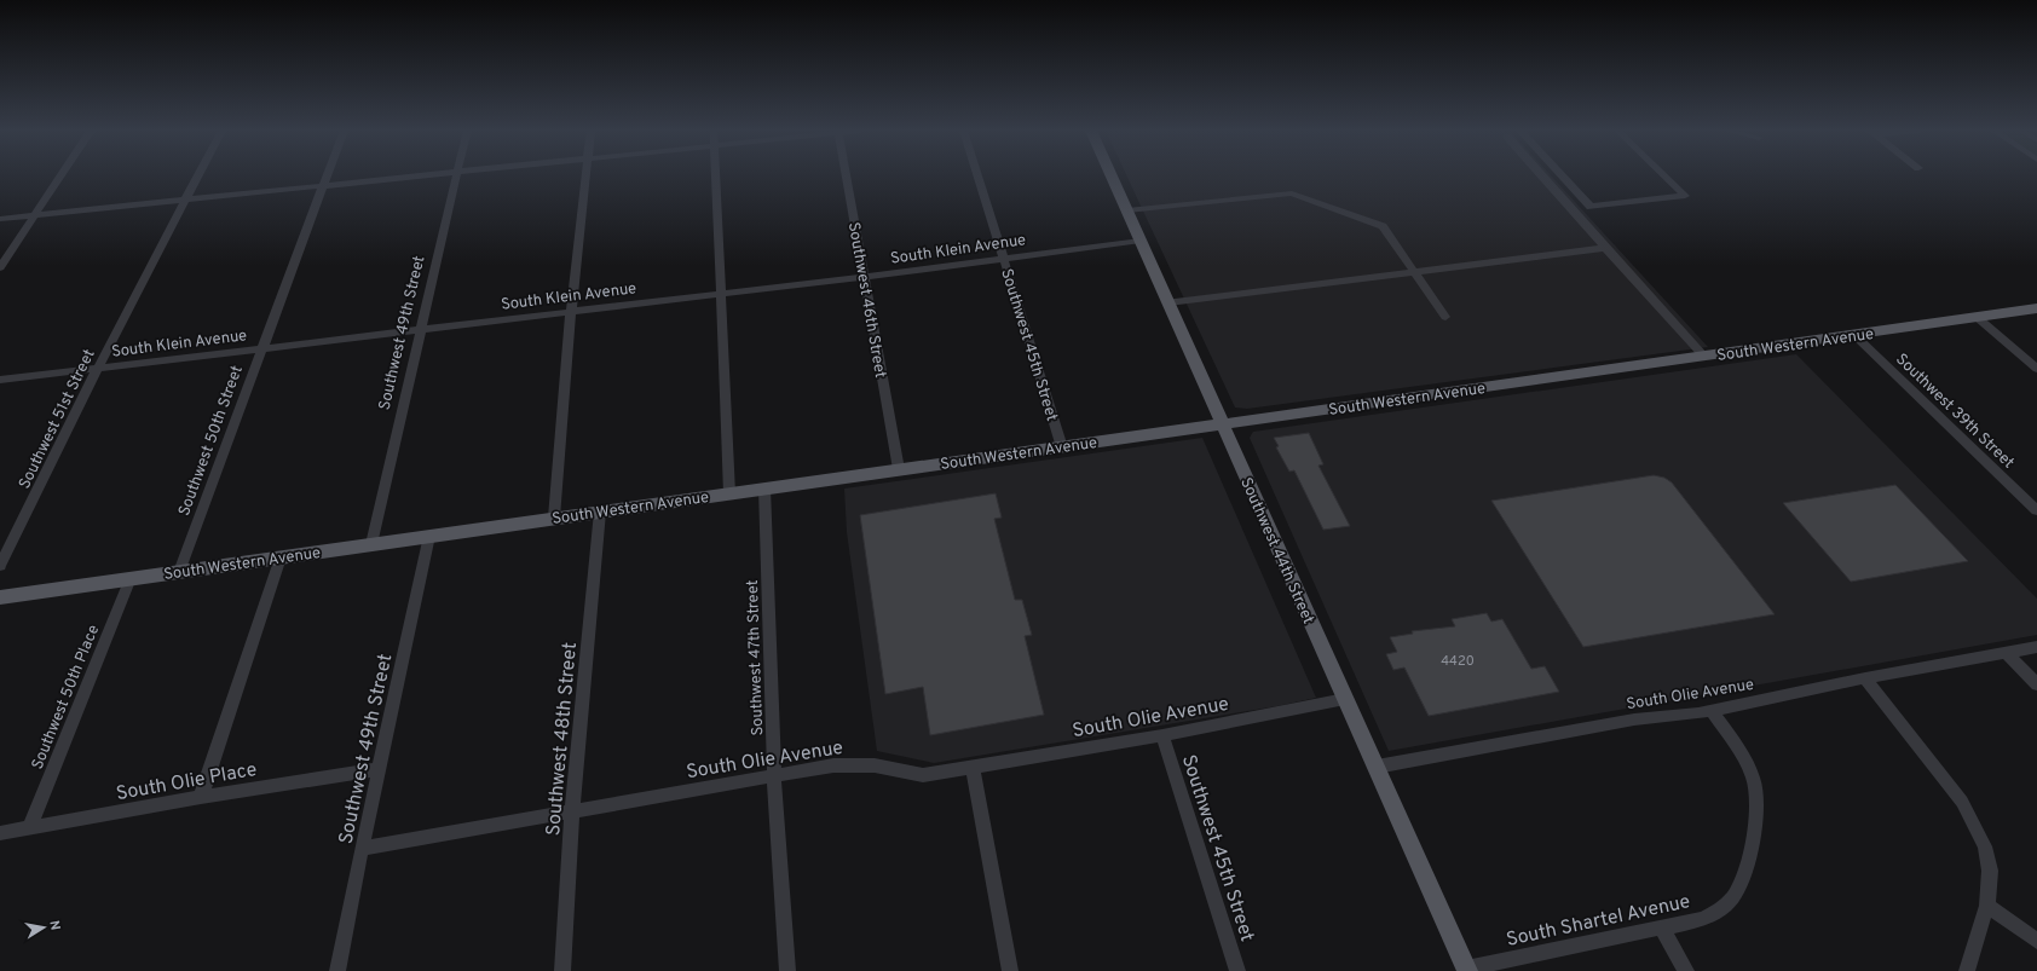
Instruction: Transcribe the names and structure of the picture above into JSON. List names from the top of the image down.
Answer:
{
  "streets": {
    "main road": ["South Western Avenue", "Southwest 44th Street"],
    "street": [
      "South Klein Avenue",
      "Southwest 46th Street",
      "Southwest 49th Street",
      "Southwest 45th Street",
      "Southwest 39th Street",
      "Southwest 51st Street",
      "Southwest 50th Street",
      "Southwest 47th Street",
      "South Olie Avenue",
      "Southwest 50th Place",
      "Southwest 48th Street",
      "South Olie Place",
      "South Shartel Avenue"
    ]
  },
  "crossings": [
    ["South Klein Avenue", "Southwest 46th Street"],
    ["South Klein Avenue", "Southwest 49th Street"],
    ["South Klein Avenue", "Southwest 45th Street"],
    ["South Klein Avenue", "Southwest 51st Street"],
    ["South Klein Avenue", "Southwest 50th Street"],
    ["South Klein Avenue", "Southwest 44th Street"],
    ["Southwest 46th Street", "South Western Avenue"],
    ["Southwest 49th Street", "South Western Avenue"],
    ["Southwest 49th Street", "South Olie Avenue"],
    ["Southwest 49th Street", "South Olie Place"],
    ["South Western Avenue", "Southwest 45th Street"],
    ["South Western Avenue", "Southwest 39th Street"],
    ["South Western Avenue", "Southwest 50th Street"],
    ["South Western Avenue", "Southwest 44th Street"],
    ["South Western Avenue", "Southwest 47th Street"],
    ["South Western Avenue", "Southwest 50th Place"],
    ["South Western Avenue", "Southwest 48th Street"],
    ["Southwest 45th Street", "South Olie Avenue"],
    ["Southwest 44th Street", "South Olie Avenue"],
    ["Southwest 44th Street", "South Shartel Avenue"],
    ["Southwest 47th Street", "South Olie Avenue"],
    ["South Olie Avenue", "Southwest 48th Street"],
    ["South Olie Avenue", "South Shartel Avenue"],
    ["Southwest 50th Place", "South Olie Place"]
  ],
  "house_numbers": ["4420"],
  "north": "right"
}
